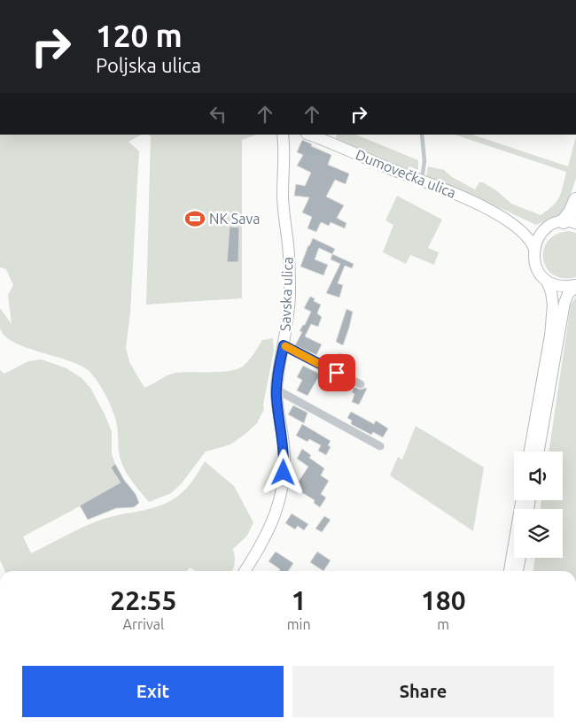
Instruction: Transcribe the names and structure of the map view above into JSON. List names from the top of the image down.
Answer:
{
  "streets": {
    "street": ["Dumovečka ulica", "Savska ulica"]
  },
  "places": {
    "sports": ["NK Sava"]
  },
  "page": {
    "turn": ["120 m", "Poljska ulica"],
    "eta": [
      "22:55",
      "Arrival",
      "1",
      "min",
      "180",
      "m"
    ],
    "buttons": ["Exit", "Share"]
  }
}
